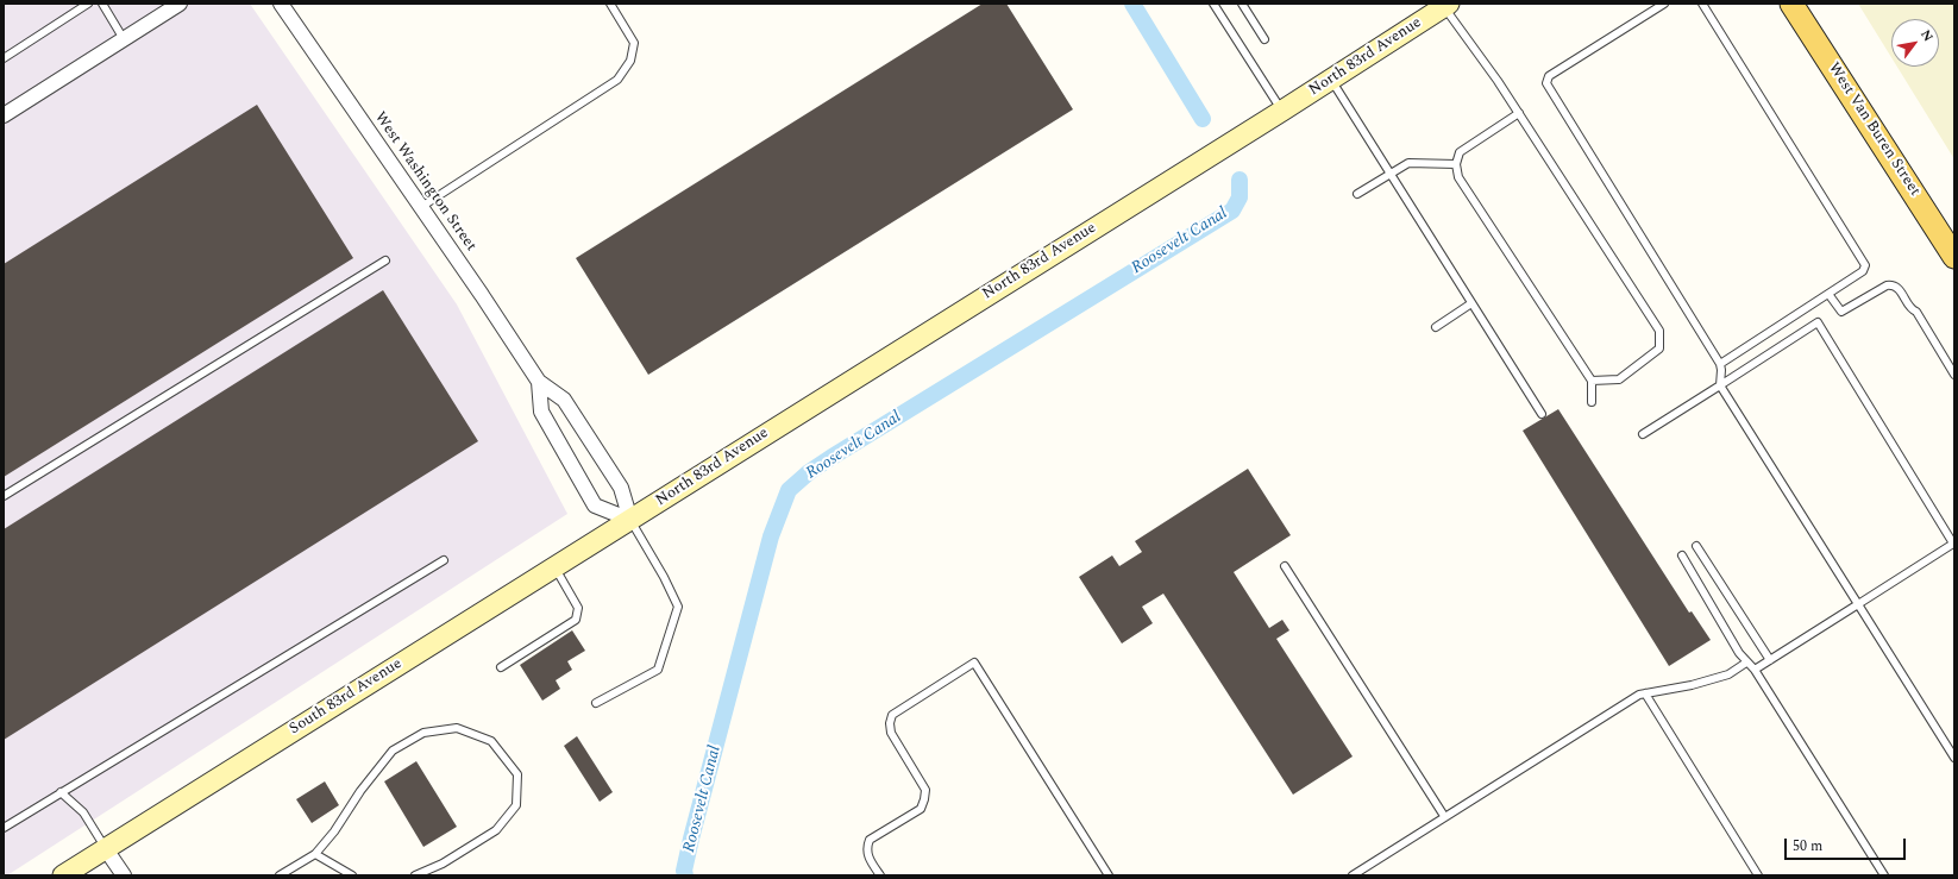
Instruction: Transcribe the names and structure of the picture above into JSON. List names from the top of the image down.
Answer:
{
  "streets": {
    "main road": ["North 83rd Avenue", "West Van Buren Street", "South 83rd Avenue"],
    "street": ["West Washington Street"]
  },
  "crossings": [
    ["North 83rd Avenue", "West Washington Street"],
    ["North 83rd Avenue", "South 83rd Avenue"],
    ["West Washington Street", "South 83rd Avenue"]
  ],
  "water": ["Roosevelt Canal"],
  "scale_bar": "50 m",
  "north": "top right"
}
